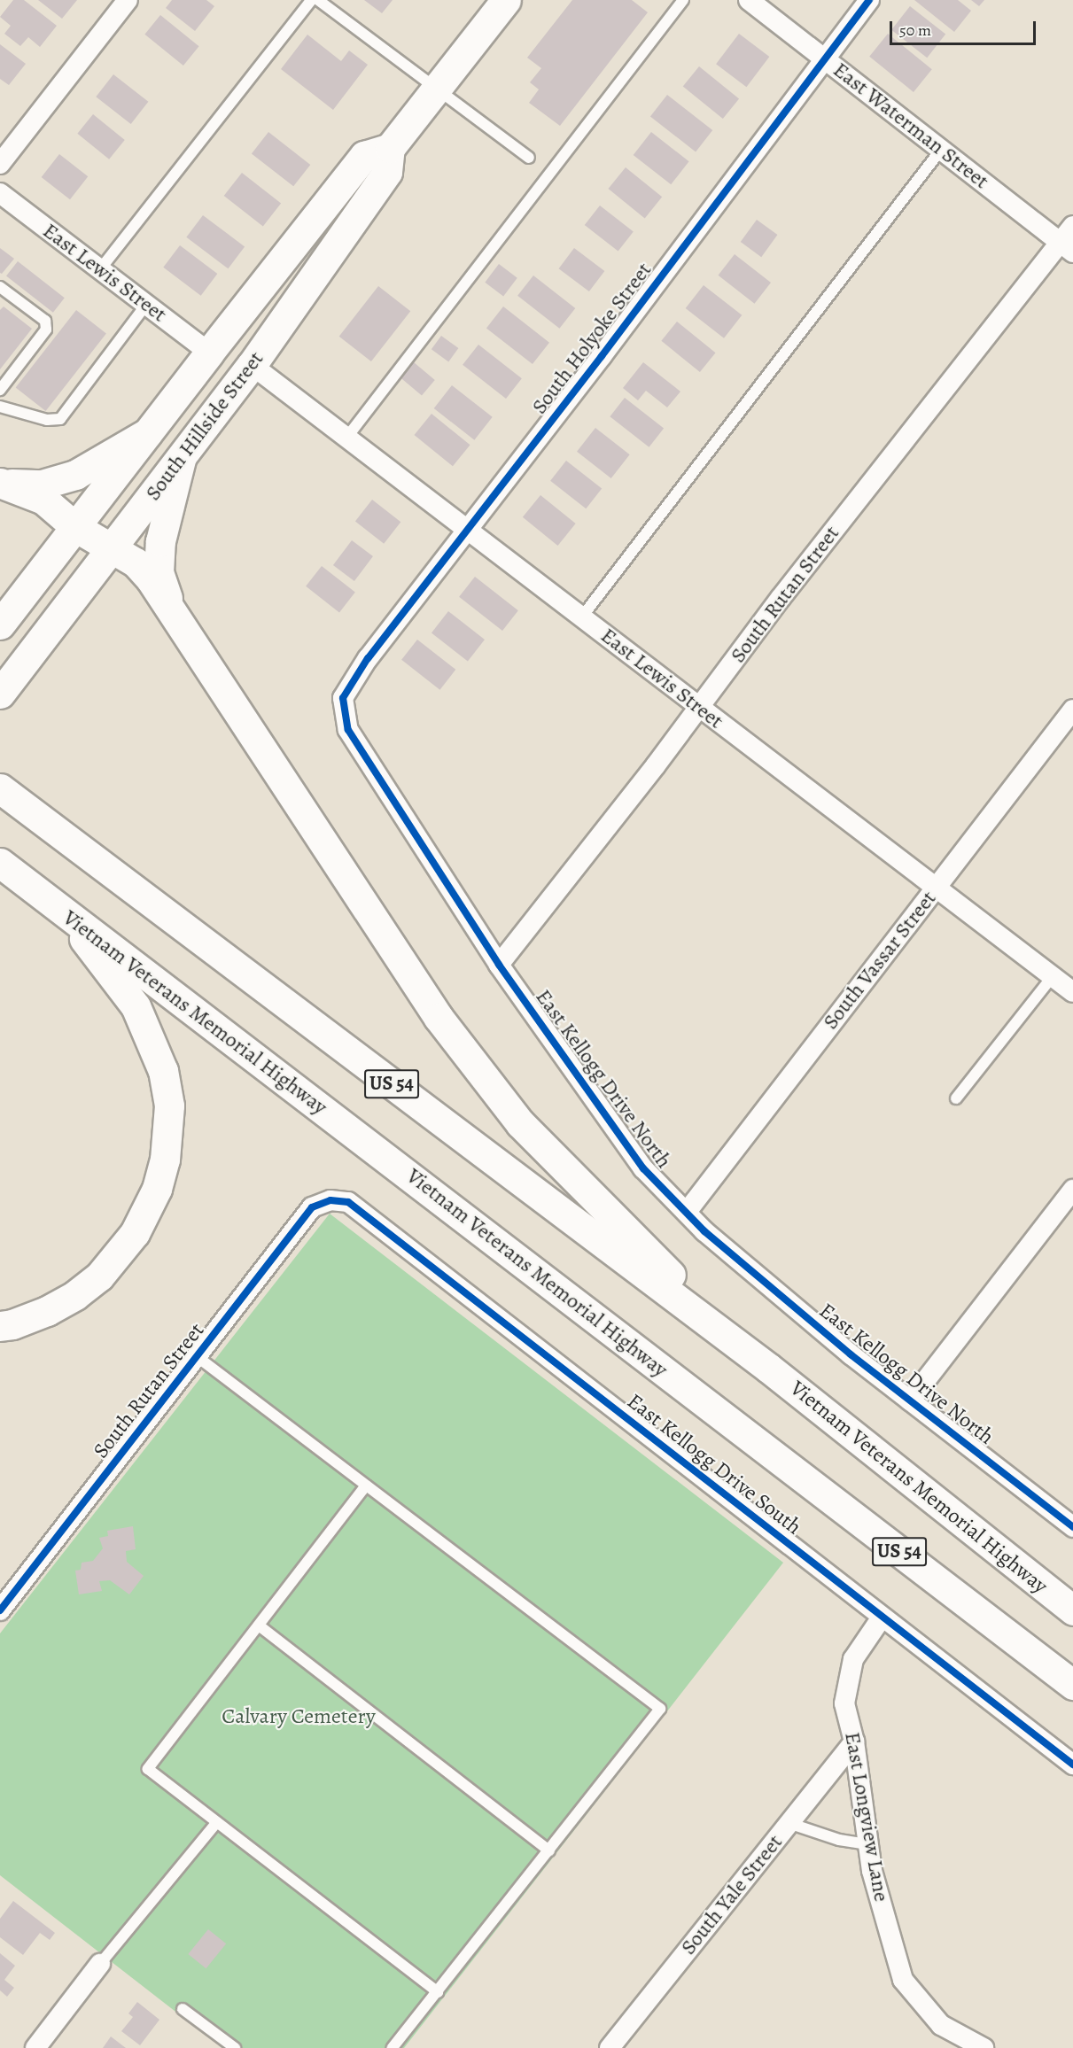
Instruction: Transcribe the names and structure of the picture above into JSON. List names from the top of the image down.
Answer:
{
  "streets": {
    "main road": ["South Hillside Street", "Vietnam Veterans Memorial Highway", "US 54"],
    "street": [
      "East Waterman Street",
      "East Lewis Street",
      "South Holyoke Street",
      "South Rutan Street",
      "South Vassar Street",
      "East Kellogg Drive North",
      "East Kellogg Drive South",
      "East Longview Lane",
      "South Yale Street"
    ]
  },
  "crossings": [
    ["East Waterman Street", "South Holyoke Street"],
    ["East Waterman Street", "South Rutan Street"],
    ["East Lewis Street", "South Holyoke Street"],
    ["East Lewis Street", "South Hillside Street"],
    ["East Lewis Street", "South Rutan Street"],
    ["East Lewis Street", "South Vassar Street"],
    ["South Holyoke Street", "East Kellogg Drive North"],
    ["South Rutan Street", "East Kellogg Drive North"],
    ["South Rutan Street", "East Kellogg Drive South"],
    ["South Vassar Street", "East Kellogg Drive North"],
    ["East Kellogg Drive South", "East Longview Lane"],
    ["East Longview Lane", "South Yale Street"]
  ],
  "parks": ["Calvary Cemetery"],
  "scale_bar": "50 m"
}
